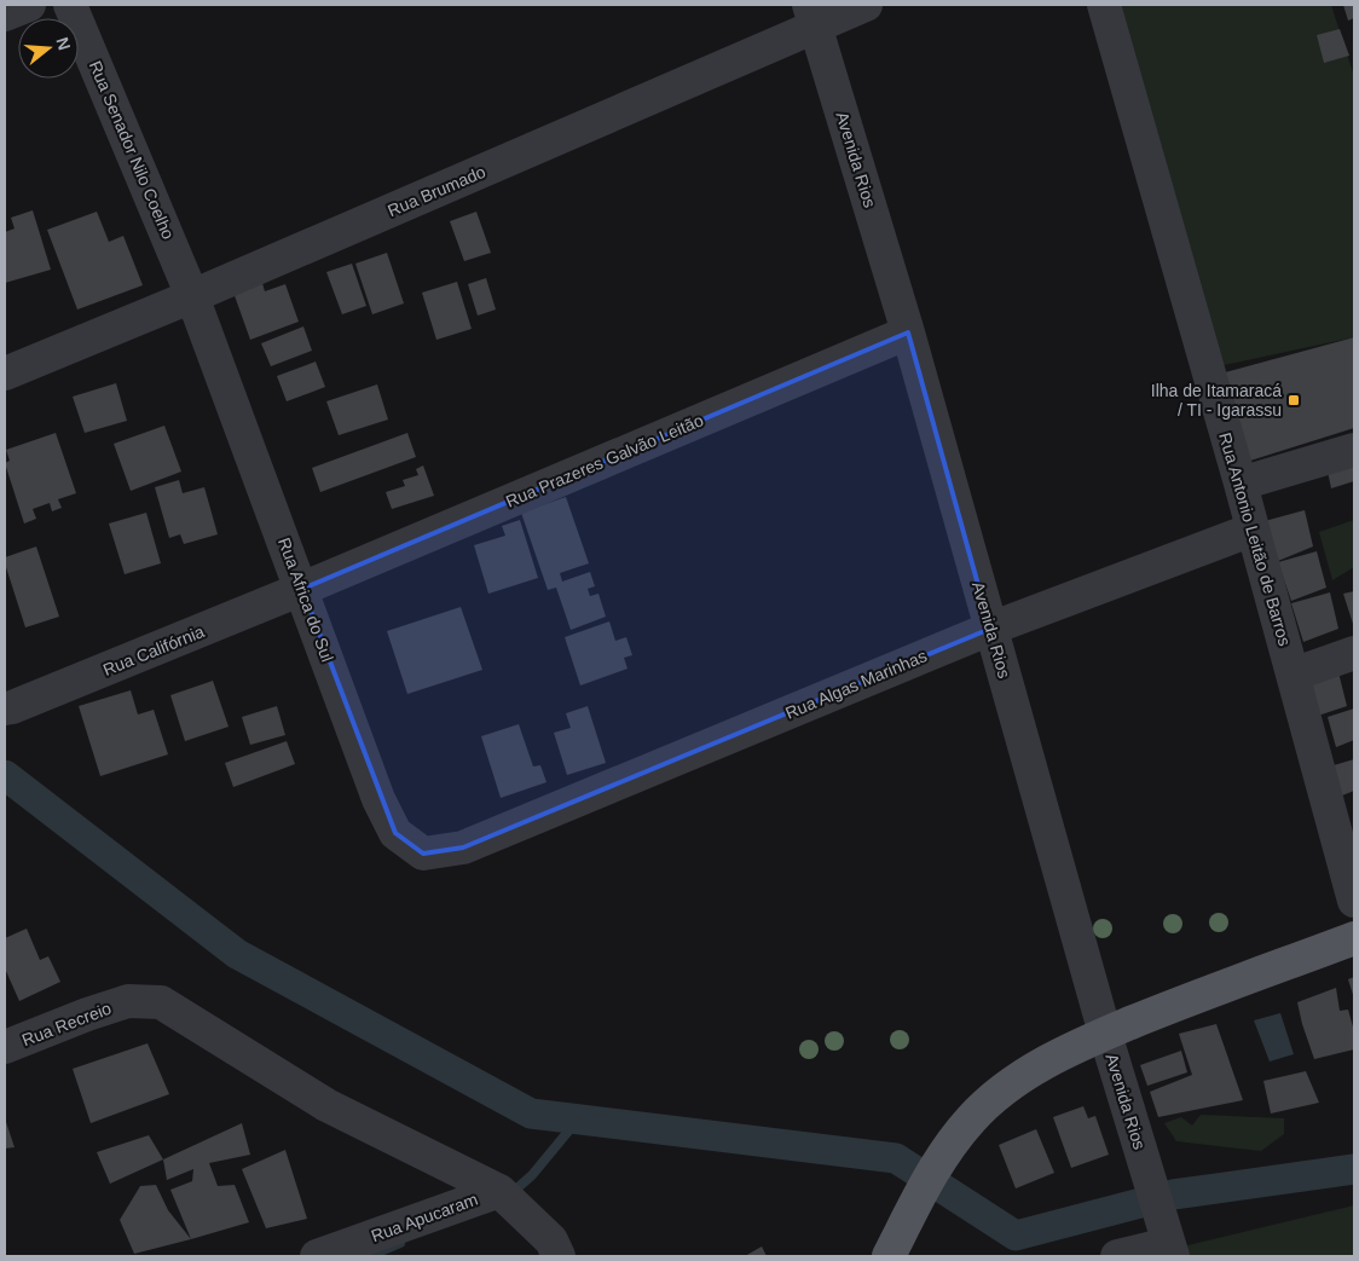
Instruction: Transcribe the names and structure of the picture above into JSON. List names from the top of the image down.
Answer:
{
  "streets": {
    "street": [
      "Rua Senador Nilo Coelho",
      "Avenida Rios",
      "Rua Brumado",
      "Rua Prazeres Galvão Leitão",
      "Rua Antonio Leitão de Barros",
      "Rua Africa do Sul",
      "Rua Califórnia",
      "Rua Algas Marinhas",
      "Rua Recreio",
      "Rua Apucaram"
    ]
  },
  "crossings": [
    ["Rua Senador Nilo Coelho", "Rua Brumado"],
    ["Rua Senador Nilo Coelho", "Rua Africa do Sul"],
    ["Avenida Rios", "Rua Brumado"],
    ["Avenida Rios", "Rua Prazeres Galvão Leitão"],
    ["Avenida Rios", "Rua Algas Marinhas"],
    ["Rua Brumado", "Rua Africa do Sul"],
    ["Rua Prazeres Galvão Leitão", "Rua Africa do Sul"],
    ["Rua Prazeres Galvão Leitão", "Rua Califórnia"],
    ["Rua Antonio Leitão de Barros", "Rua Algas Marinhas"],
    ["Rua Africa do Sul", "Rua Califórnia"],
    ["Rua Africa do Sul", "Rua Algas Marinhas"],
    ["Rua Recreio", "Rua Apucaram"]
  ],
  "places": {
    "transit": ["Ilha de Itamaracá / TI - Igarassu"]
  },
  "north": "right"
}
